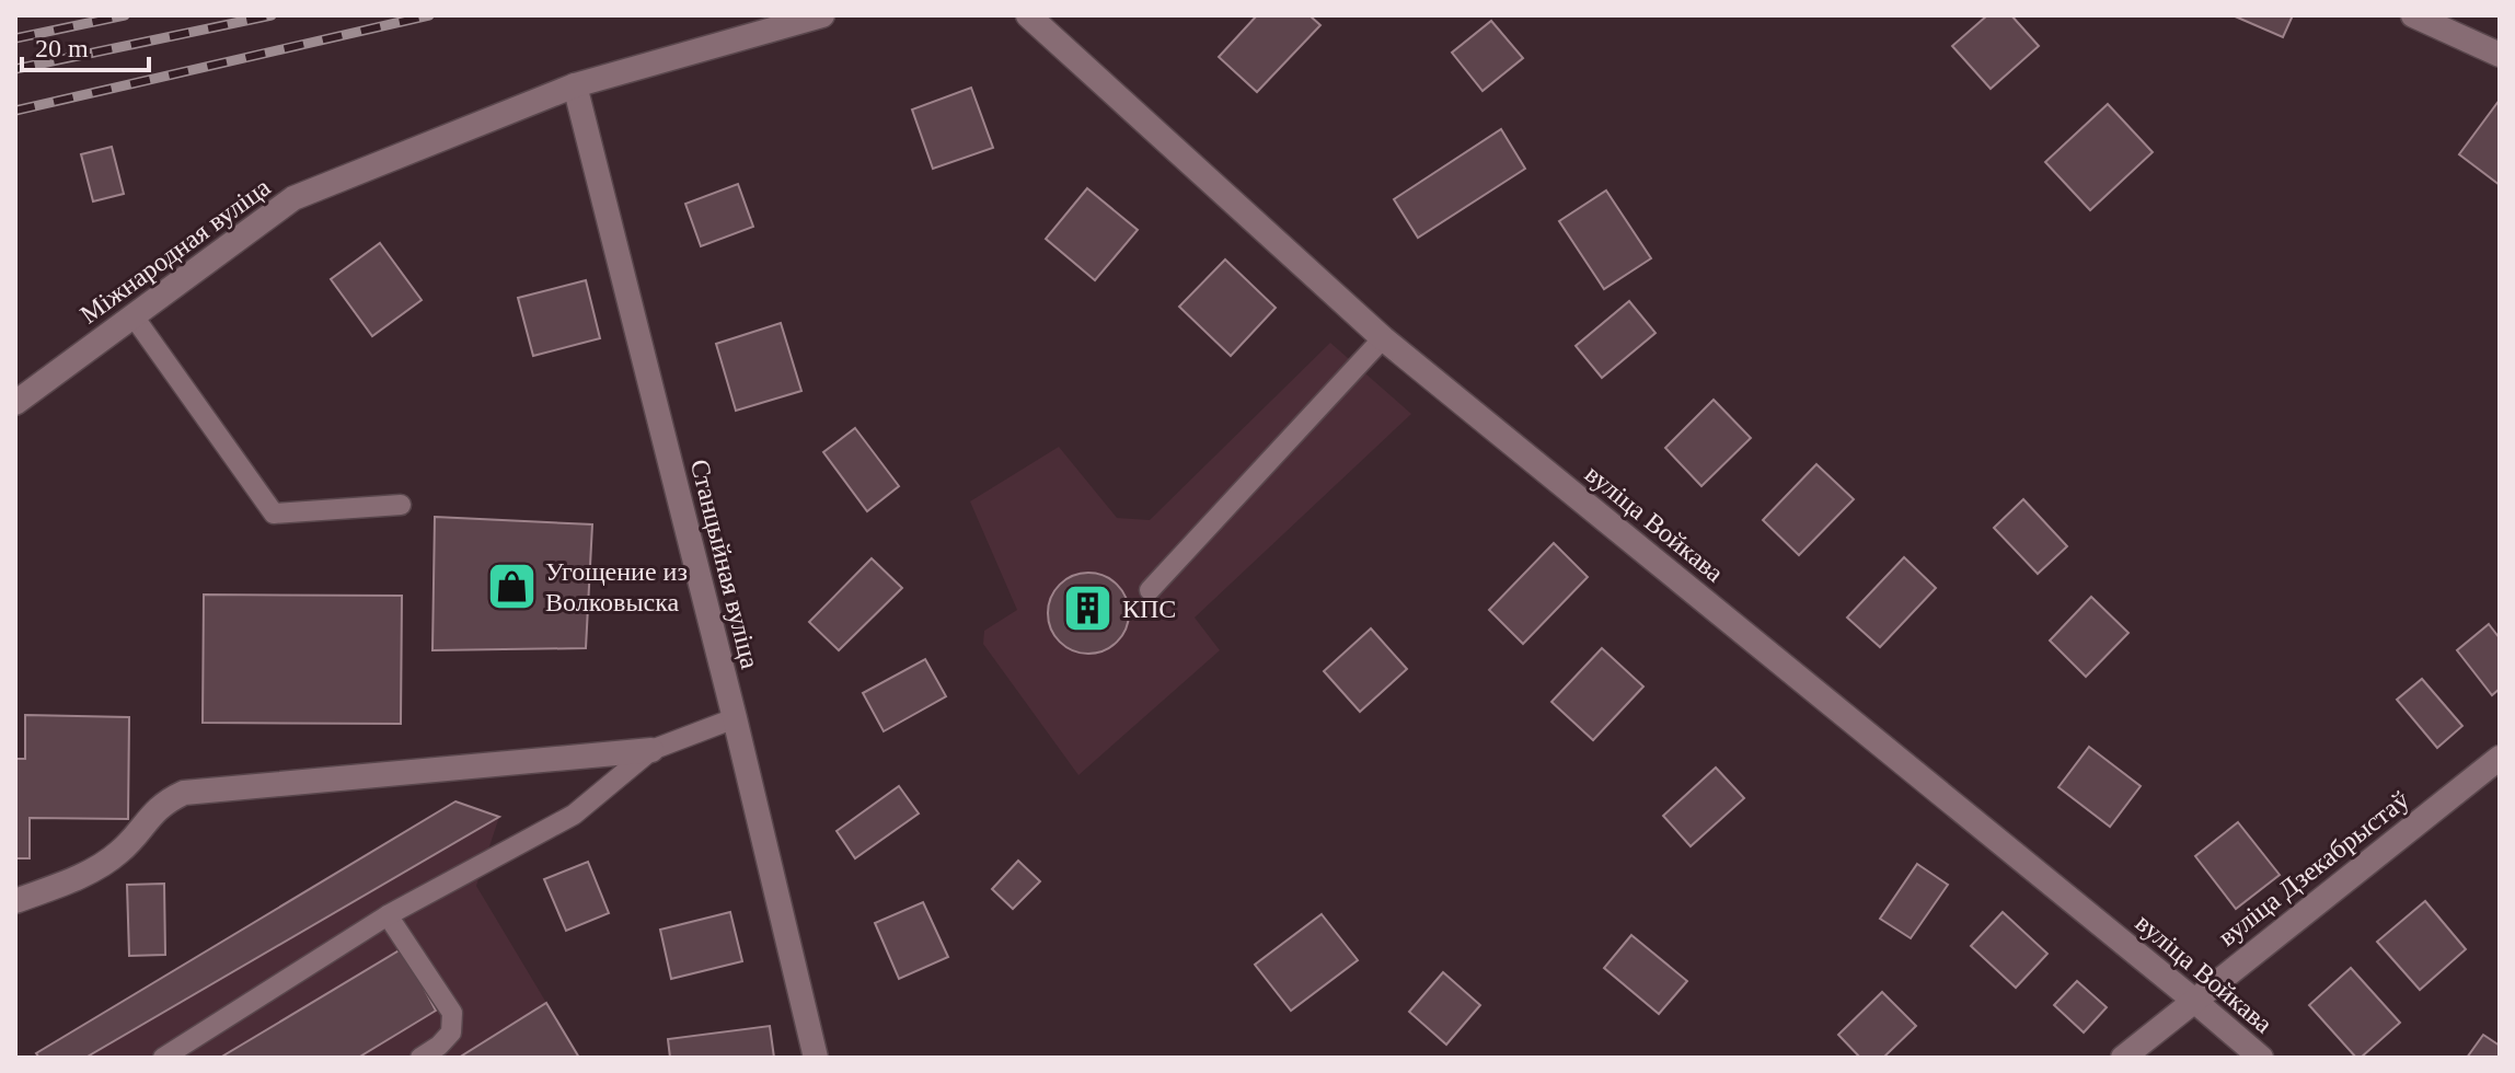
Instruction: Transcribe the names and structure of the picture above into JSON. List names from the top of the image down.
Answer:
{
  "streets": {
    "street": [
      "Міжнародная вуліца",
      "вуліца Войкава",
      "Станцыйная вуліца",
      "вуліца Дзекабрыстаў"
    ]
  },
  "crossings": [
    ["Міжнародная вуліца", "Станцыйная вуліца"],
    ["вуліца Войкава", "вуліца Дзекабрыстаў"]
  ],
  "places": {
    "shop": ["Угощение из Волковыска"],
    "building": ["КПС"]
  },
  "scale_bar": "20 m"
}
